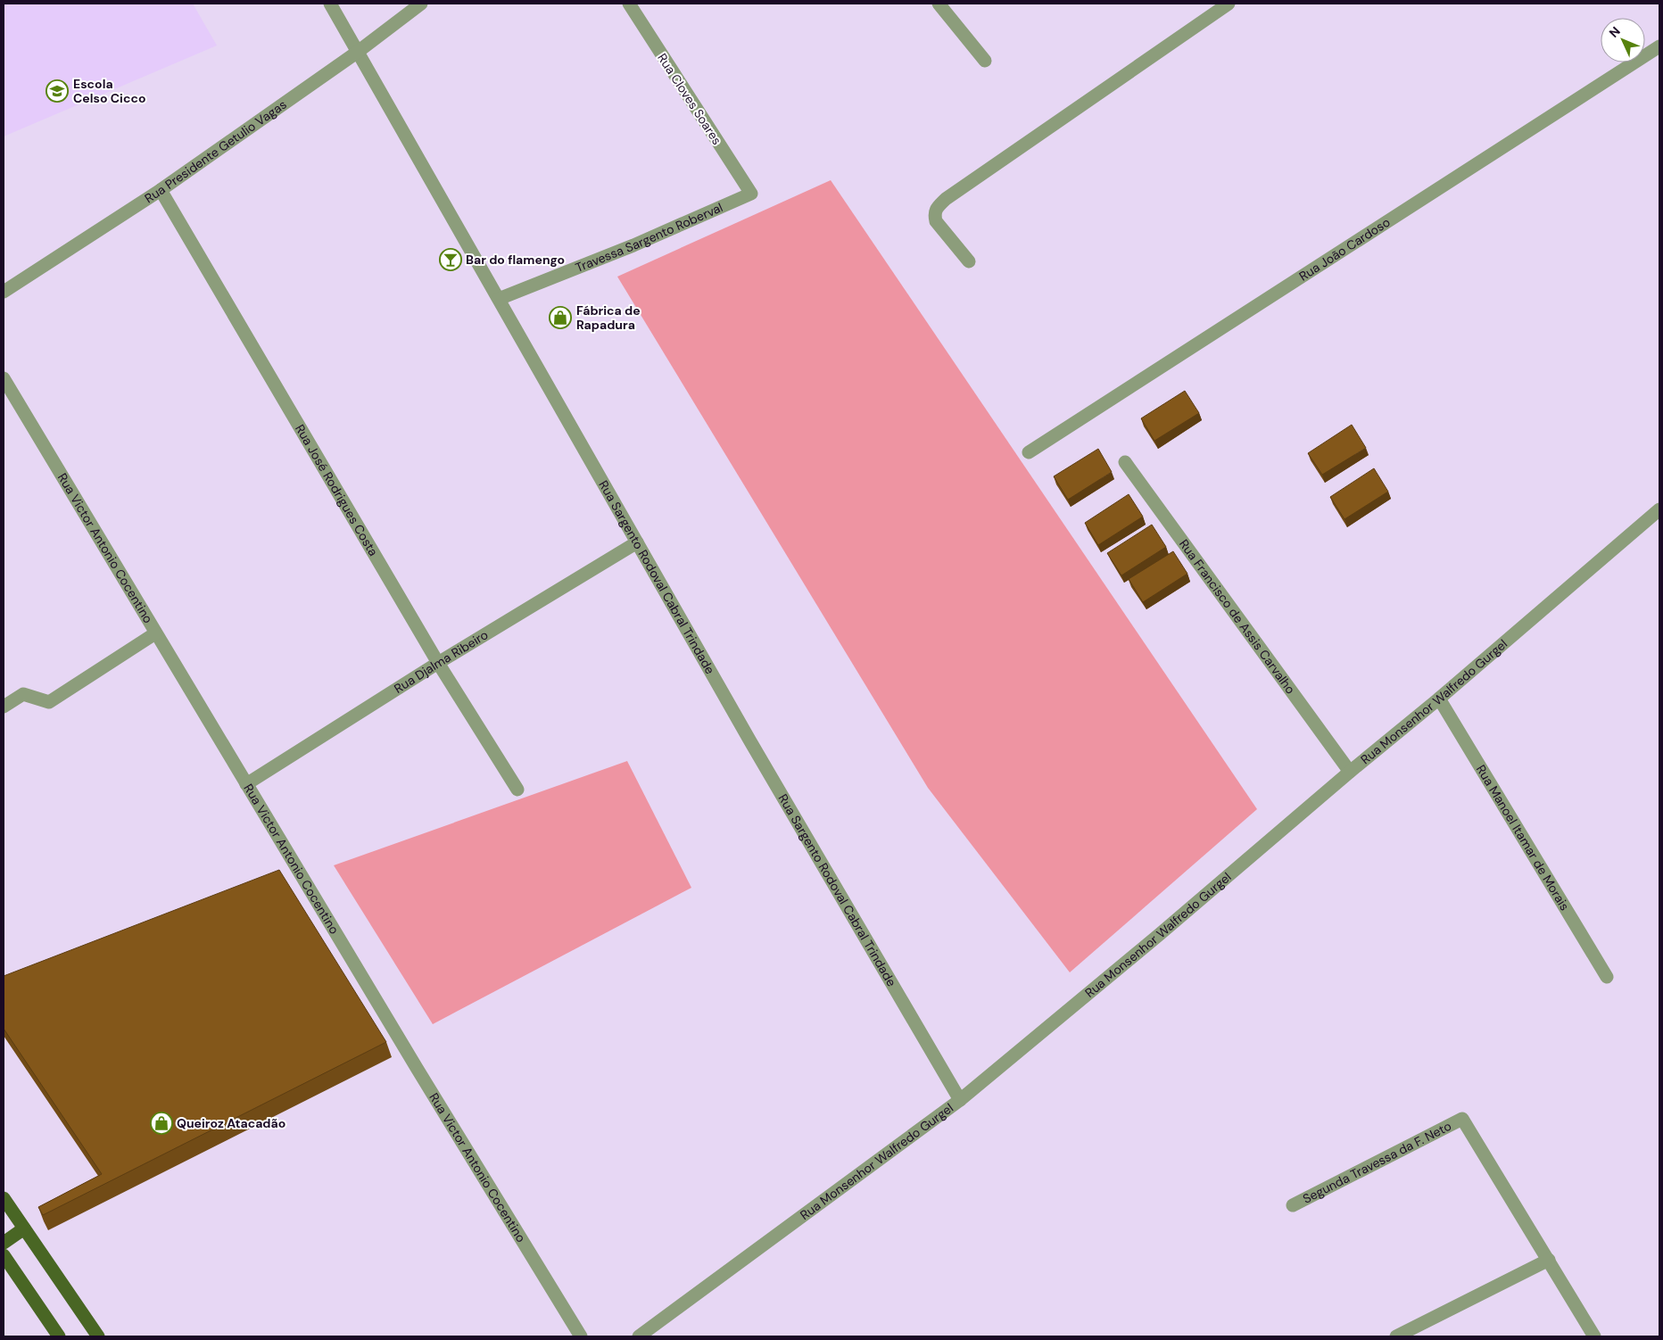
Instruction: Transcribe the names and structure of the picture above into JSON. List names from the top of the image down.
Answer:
{
  "streets": {
    "street": [
      "Rua Cloves Soares",
      "Rua Presidente Getulio Vagas",
      "Travessa Sargento Roberval",
      "Rua João Cardoso",
      "Rua José Rodrigues Costa",
      "Rua Victor Antonio Cocentino",
      "Rua Sargento Rodoval Cabral Trindade",
      "Rua Francisco de Assis Carvalho",
      "Rua Djalma Ribeiro",
      "Rua Monsenhor Walfredo Gurgel",
      "Rua Manoel Itamar de Morais",
      "Segunda Travessa da F. Neto"
    ]
  },
  "crossings": [
    ["Rua Cloves Soares", "Travessa Sargento Roberval"],
    ["Rua Presidente Getulio Vagas", "Rua José Rodrigues Costa"],
    ["Rua Presidente Getulio Vagas", "Rua Sargento Rodoval Cabral Trindade"],
    ["Travessa Sargento Roberval", "Rua Sargento Rodoval Cabral Trindade"],
    ["Rua José Rodrigues Costa", "Rua Djalma Ribeiro"],
    ["Rua Victor Antonio Cocentino", "Rua Djalma Ribeiro"],
    ["Rua Sargento Rodoval Cabral Trindade", "Rua Djalma Ribeiro"],
    ["Rua Sargento Rodoval Cabral Trindade", "Rua Monsenhor Walfredo Gurgel"],
    ["Rua Francisco de Assis Carvalho", "Rua Monsenhor Walfredo Gurgel"],
    ["Rua Monsenhor Walfredo Gurgel", "Rua Manoel Itamar de Morais"]
  ],
  "places": {
    "school or university": ["Escola Celso Cicco"],
    "bar": ["Bar do flamengo"],
    "shop": ["Fábrica de Rapadura", "Queiroz Atacadão"]
  },
  "north": "top left"
}
